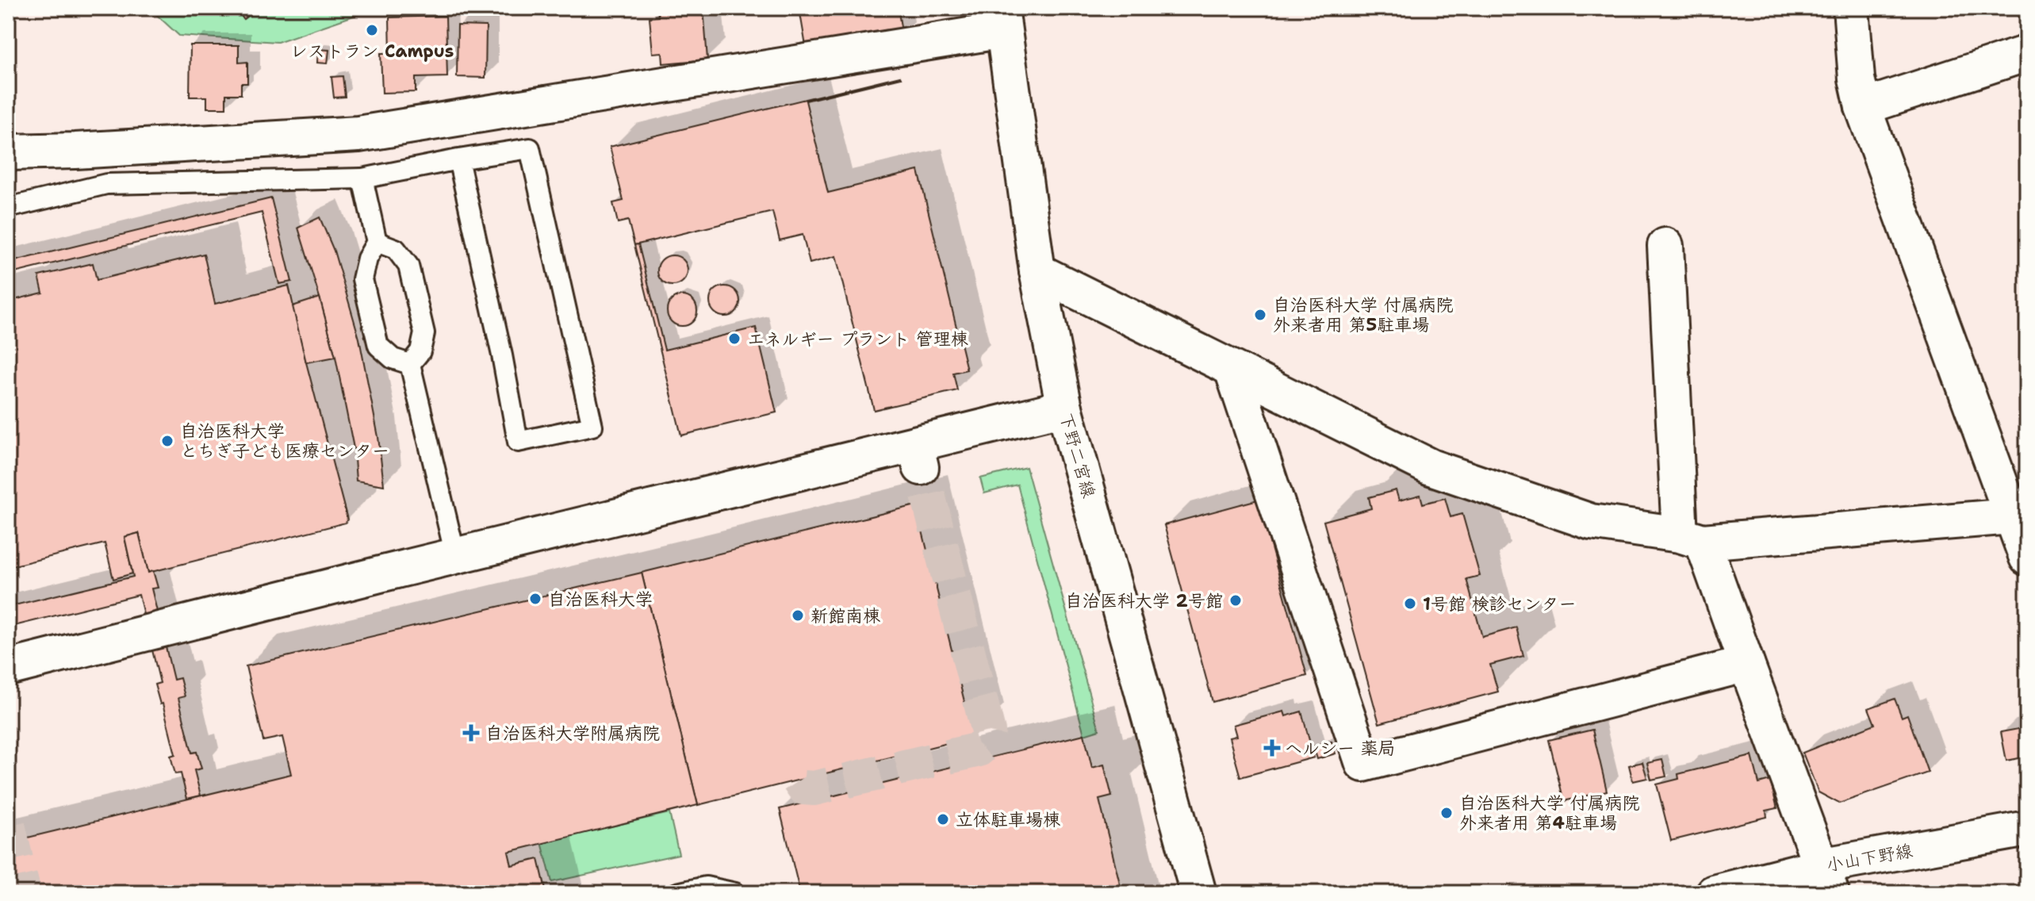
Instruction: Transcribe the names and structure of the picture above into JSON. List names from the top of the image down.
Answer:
{
  "streets": {
    "street": ["下野二宮線", "小山下野線"]
  },
  "places": {
    "other": [
      "レストラン Campus",
      "自治医科大学 付属病院 外来者用 第5駐車場",
      "エネルギー プラント 管理棟",
      "自治医科大学 とちぎ子ども医療センター",
      "自治医科大学",
      "自治医科大学 2号館",
      "1号館 検診センター",
      "新館南棟",
      "自治医科大学 付属病院 外来者用 第4駐車場",
      "立体駐車場棟"
    ],
    "health": ["自治医科大学附属病院", "ヘルシー 薬局"]
  }
}
